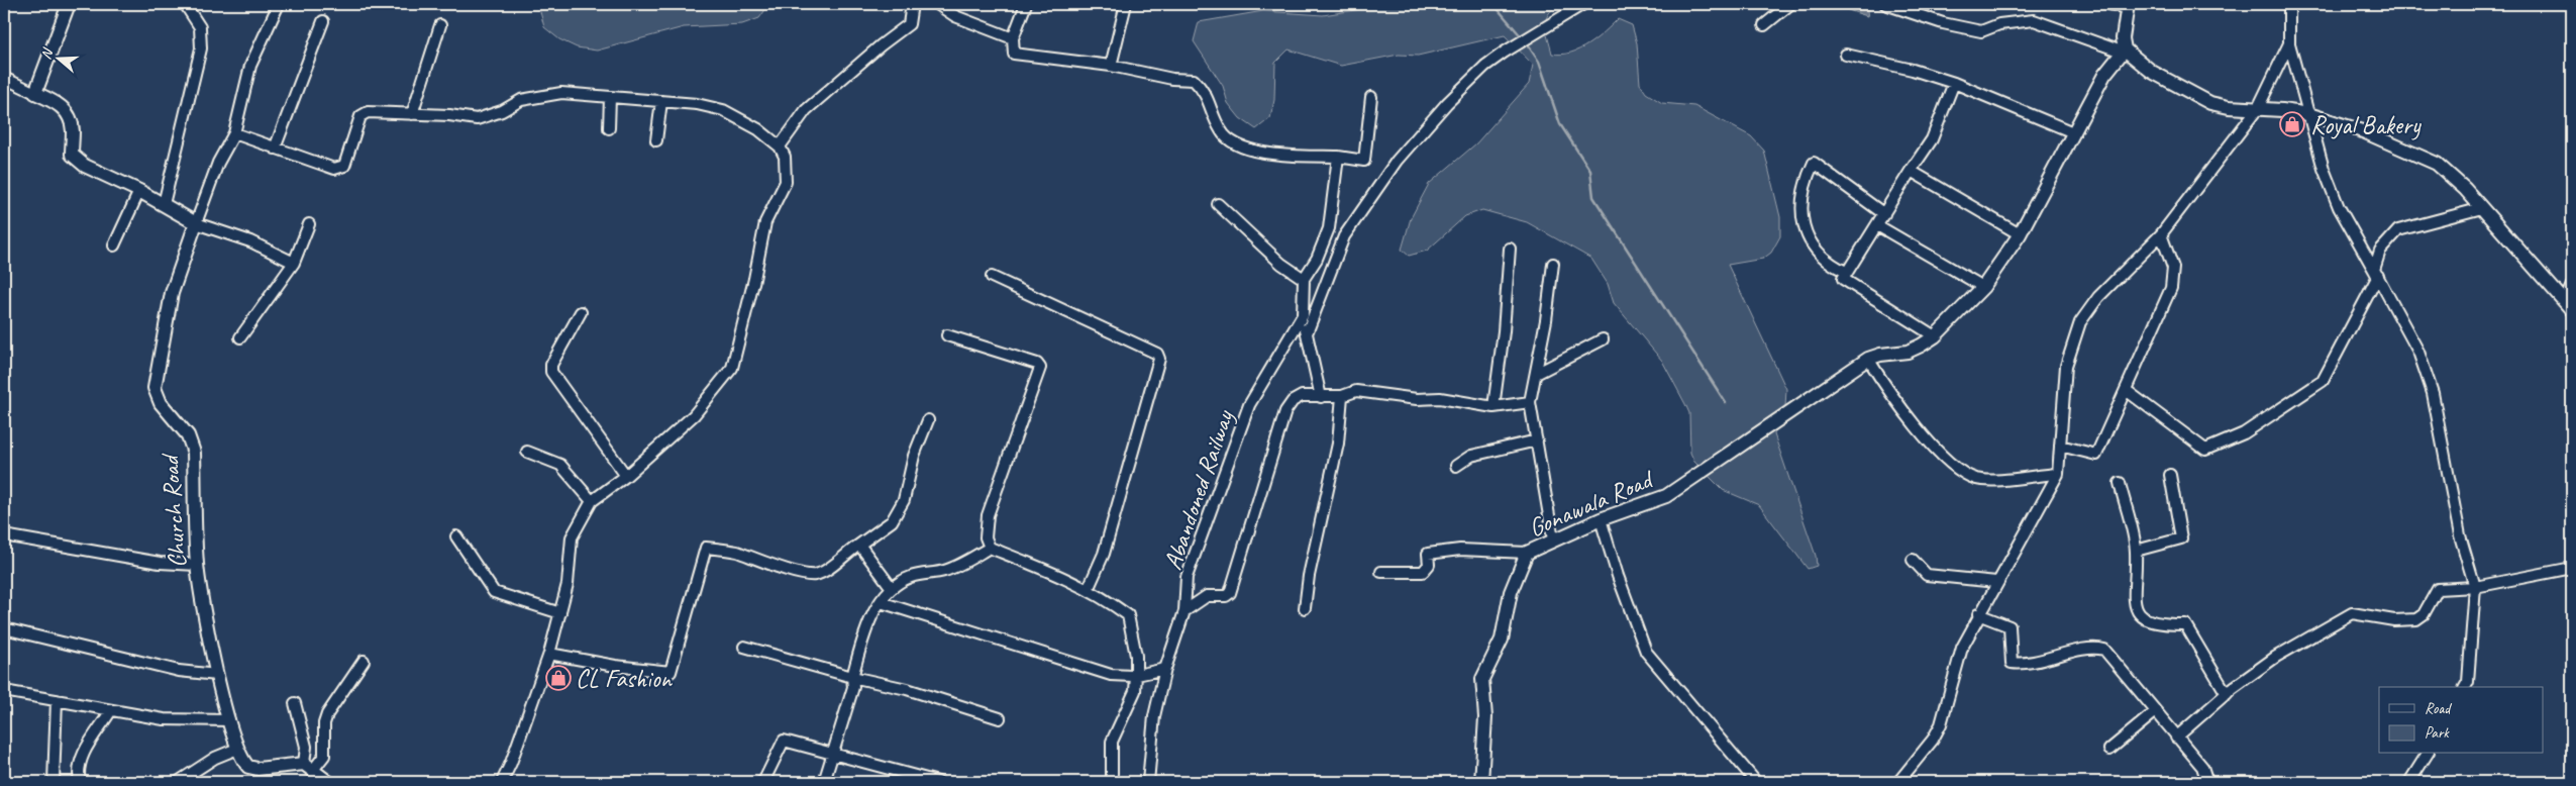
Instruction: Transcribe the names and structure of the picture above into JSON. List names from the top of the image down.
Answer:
{
  "streets": {
    "street": ["Abandoned Railway", "Gonawala Road", "Church Road"]
  },
  "places": {
    "shop": ["Royal Bakery", "CL Fashion"]
  },
  "legend": ["Road", "Park"],
  "north": "left"
}
